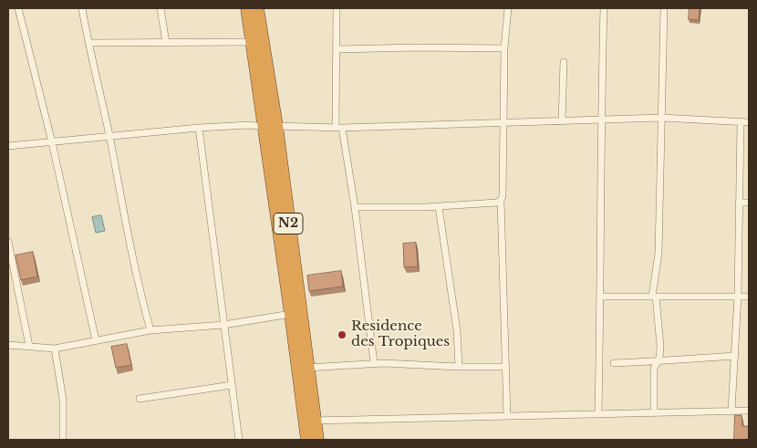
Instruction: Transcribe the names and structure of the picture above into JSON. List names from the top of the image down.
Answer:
{
  "streets": {
    "highway": ["N2"]
  },
  "places": ["Residence des Tropiques"]
}
